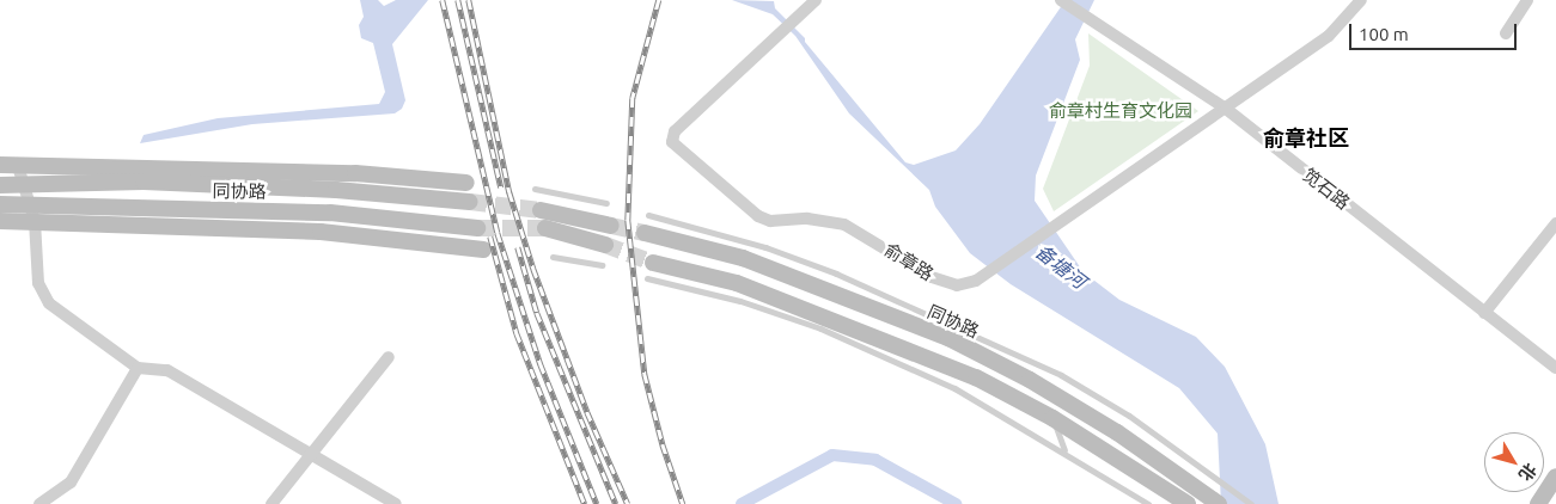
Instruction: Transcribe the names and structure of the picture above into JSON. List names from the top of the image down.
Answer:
{
  "streets": {
    "main road": ["同协路"],
    "street": ["笕石路", "俞章路"]
  },
  "crossings": [
    ["笕石路", "俞章路"]
  ],
  "districts": ["俞章社区"],
  "water": ["备塘河"],
  "parks": ["俞章村生育文化园"],
  "scale_bar": "100 m",
  "north": "bottom right"
}
